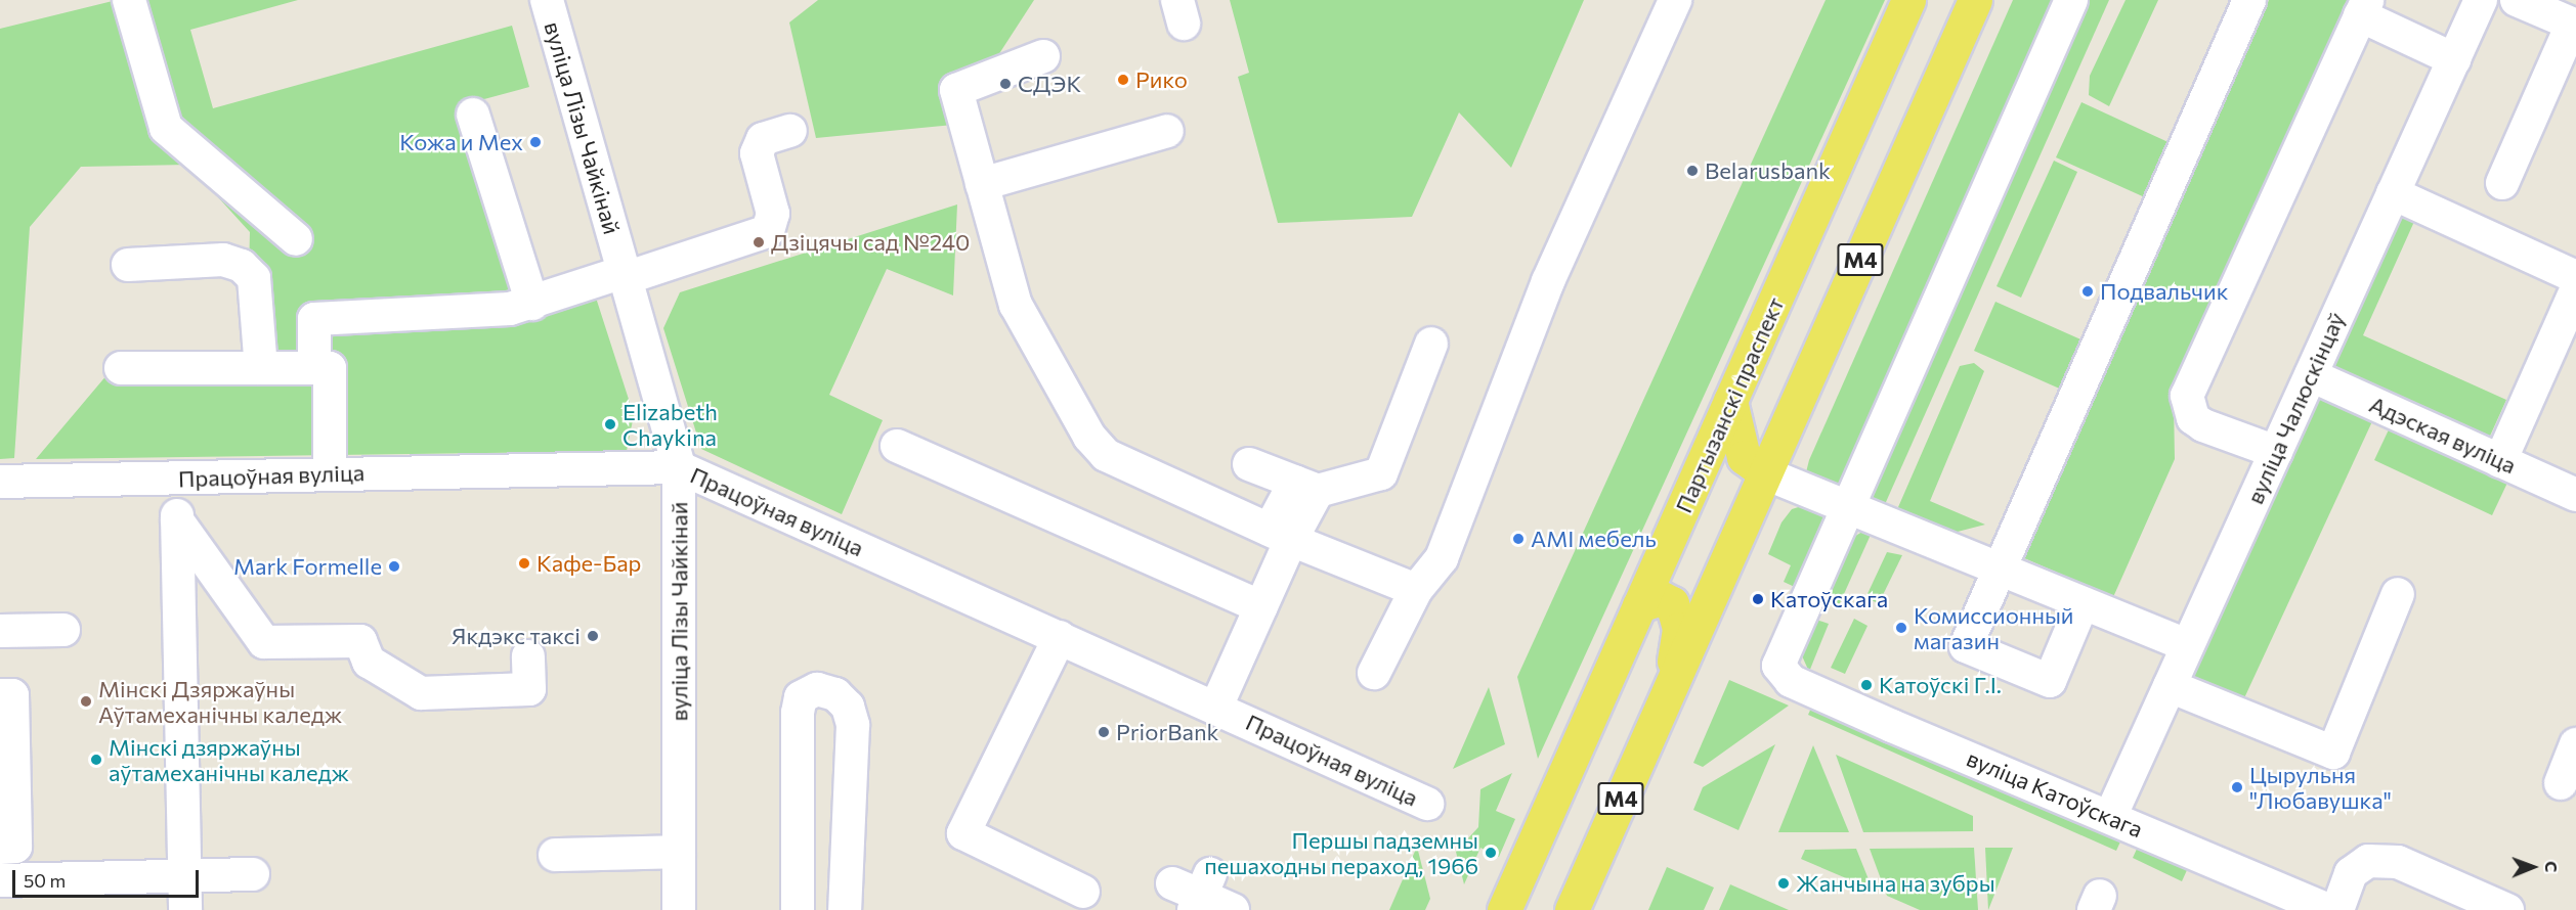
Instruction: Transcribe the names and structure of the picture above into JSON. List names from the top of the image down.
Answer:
{
  "streets": {
    "main road": ["М4", "Партызанскі праспект"],
    "street": [
      "вуліца Лізы Чайкінай",
      "вуліца Чалюскінцаў",
      "Адэская вуліца",
      "Працоўная вуліца",
      "вуліца Катоўскага"
    ]
  },
  "crossings": [
    ["вуліца Лізы Чайкінай", "Працоўная вуліца"],
    ["вуліца Чалюскінцаў", "Адэская вуліца"],
    ["вуліца Чалюскінцаў", "вуліца Катоўскага"]
  ],
  "places": [
    "Рико",
    "СДЭК",
    "Кожа и Мех",
    "Belarusbank",
    "Дзіцячы сад №240",
    "Подвальчик",
    "Elizabeth Chaykina",
    "AMI мебель",
    "Кафе-Бар",
    "Mark Formelle",
    "Катоўскага",
    "Комиссионный магазин",
    "Якдэкс таксі",
    "Катоўскі Г.І.",
    "Мінскі Дзяржаўны Аўтамеханічны каледж",
    "PriorBank",
    "Мінскі дзяржаўны аўтамеханічны каледж",
    "Цырульня \"Любавушка\"",
    "Першы падземны пешаходны пераход, 1966",
    "Жанчына на зубры"
  ],
  "scale_bar": "50 m",
  "north": "right"
}
